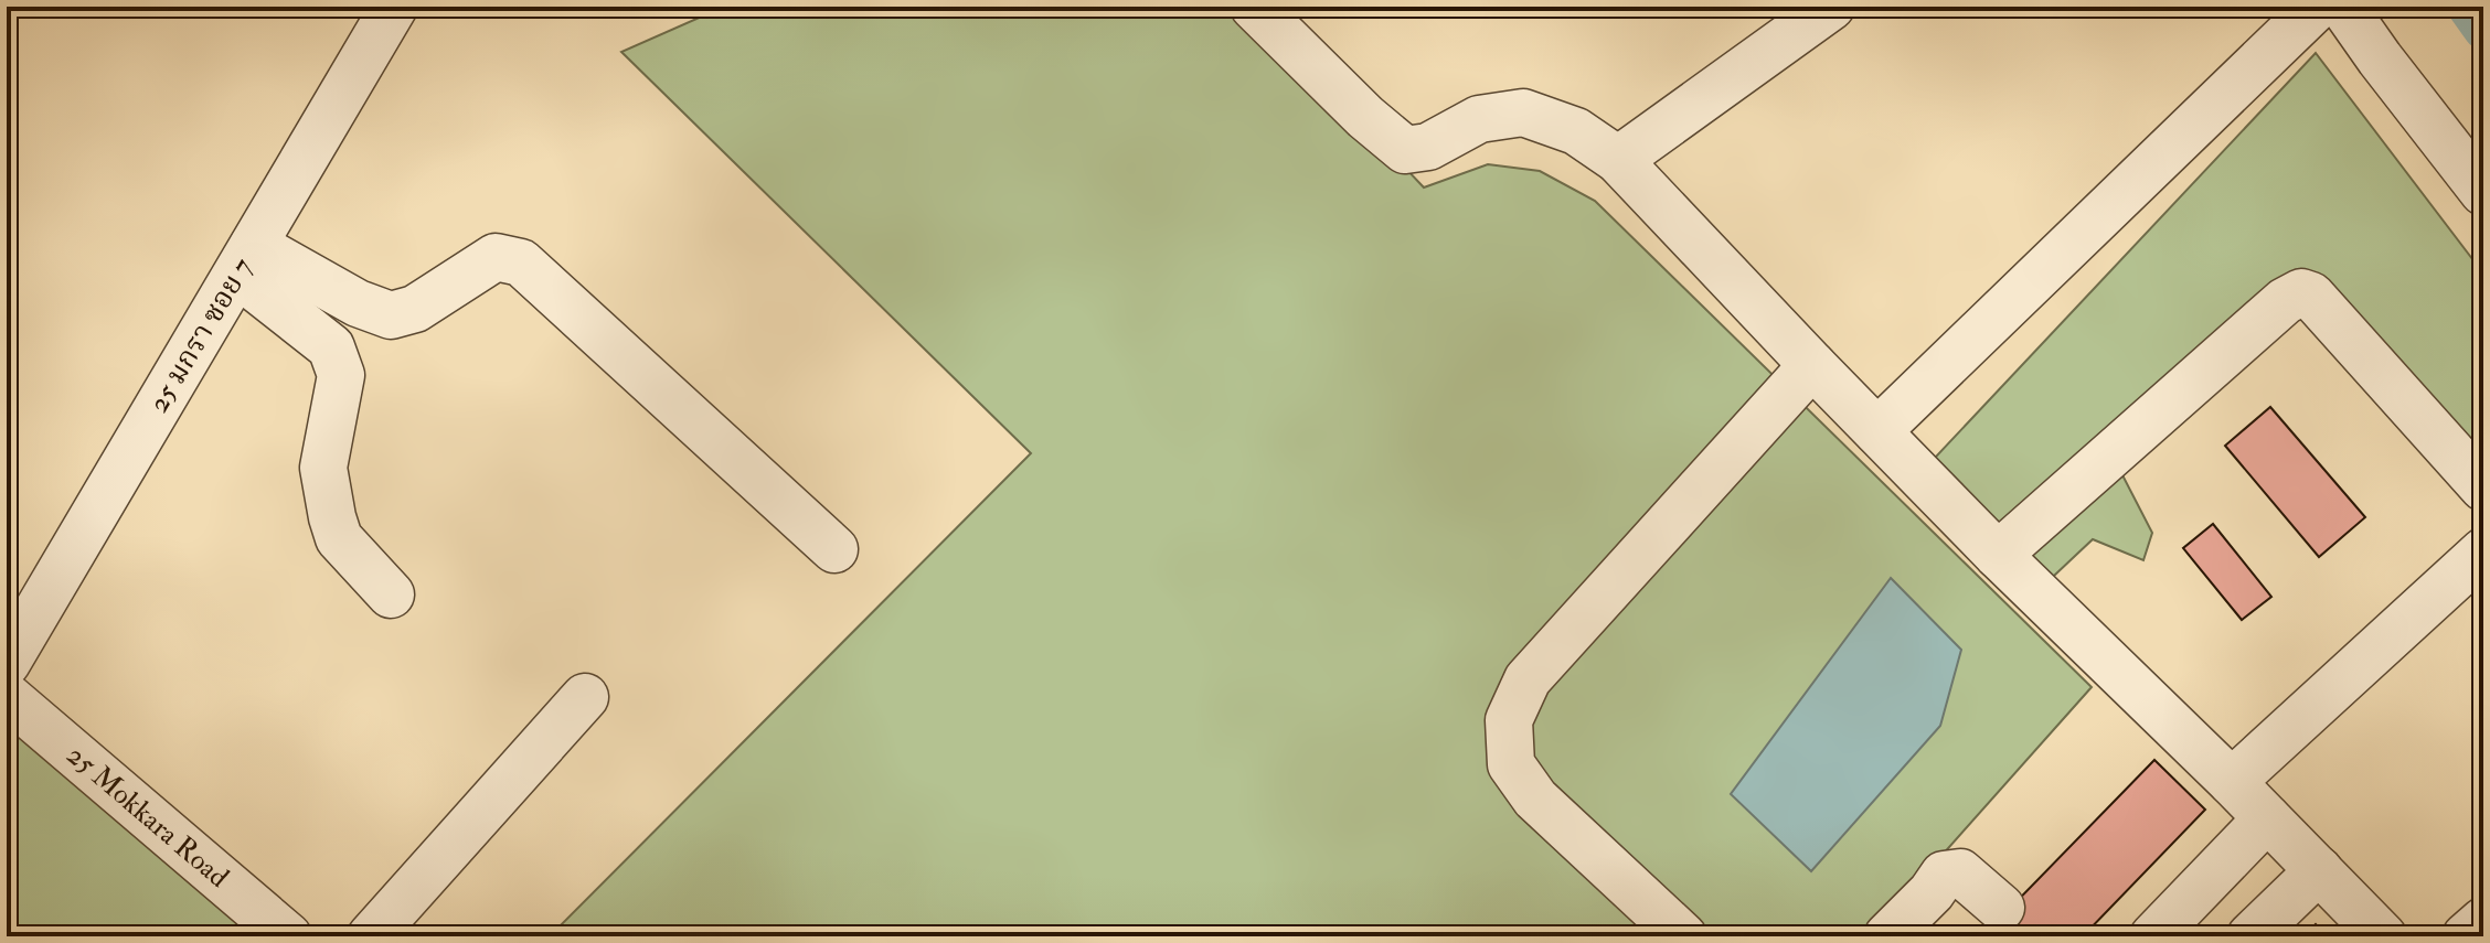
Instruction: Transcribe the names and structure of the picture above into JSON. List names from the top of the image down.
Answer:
{
  "streets": {
    "street": ["25 มกรา ซอย 7", "25 Mokkara Road"]
  }
}
